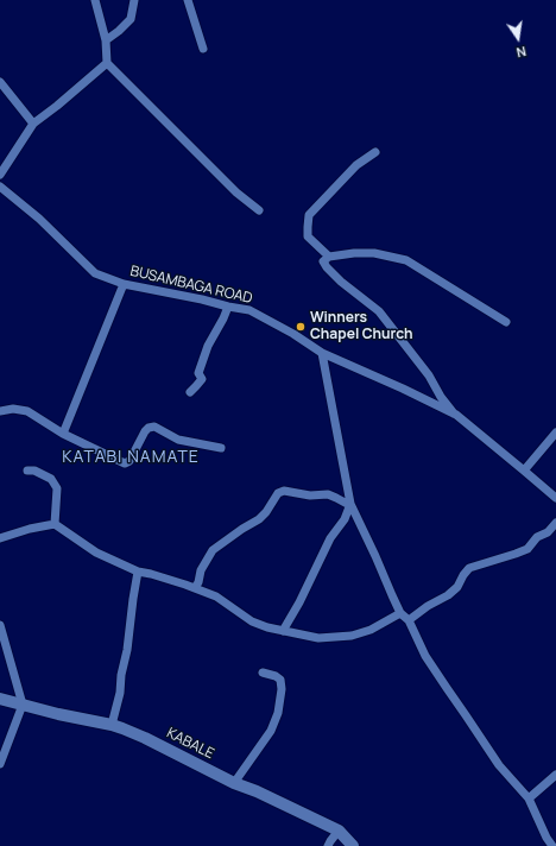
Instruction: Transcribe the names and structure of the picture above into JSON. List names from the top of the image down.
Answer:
{
  "streets": {
    "street": ["BUSAMBAGA ROAD", "KABALE"]
  },
  "districts": ["KATABI NAMATE"],
  "places": ["Winners Chapel Church"],
  "north": "bottom"
}
